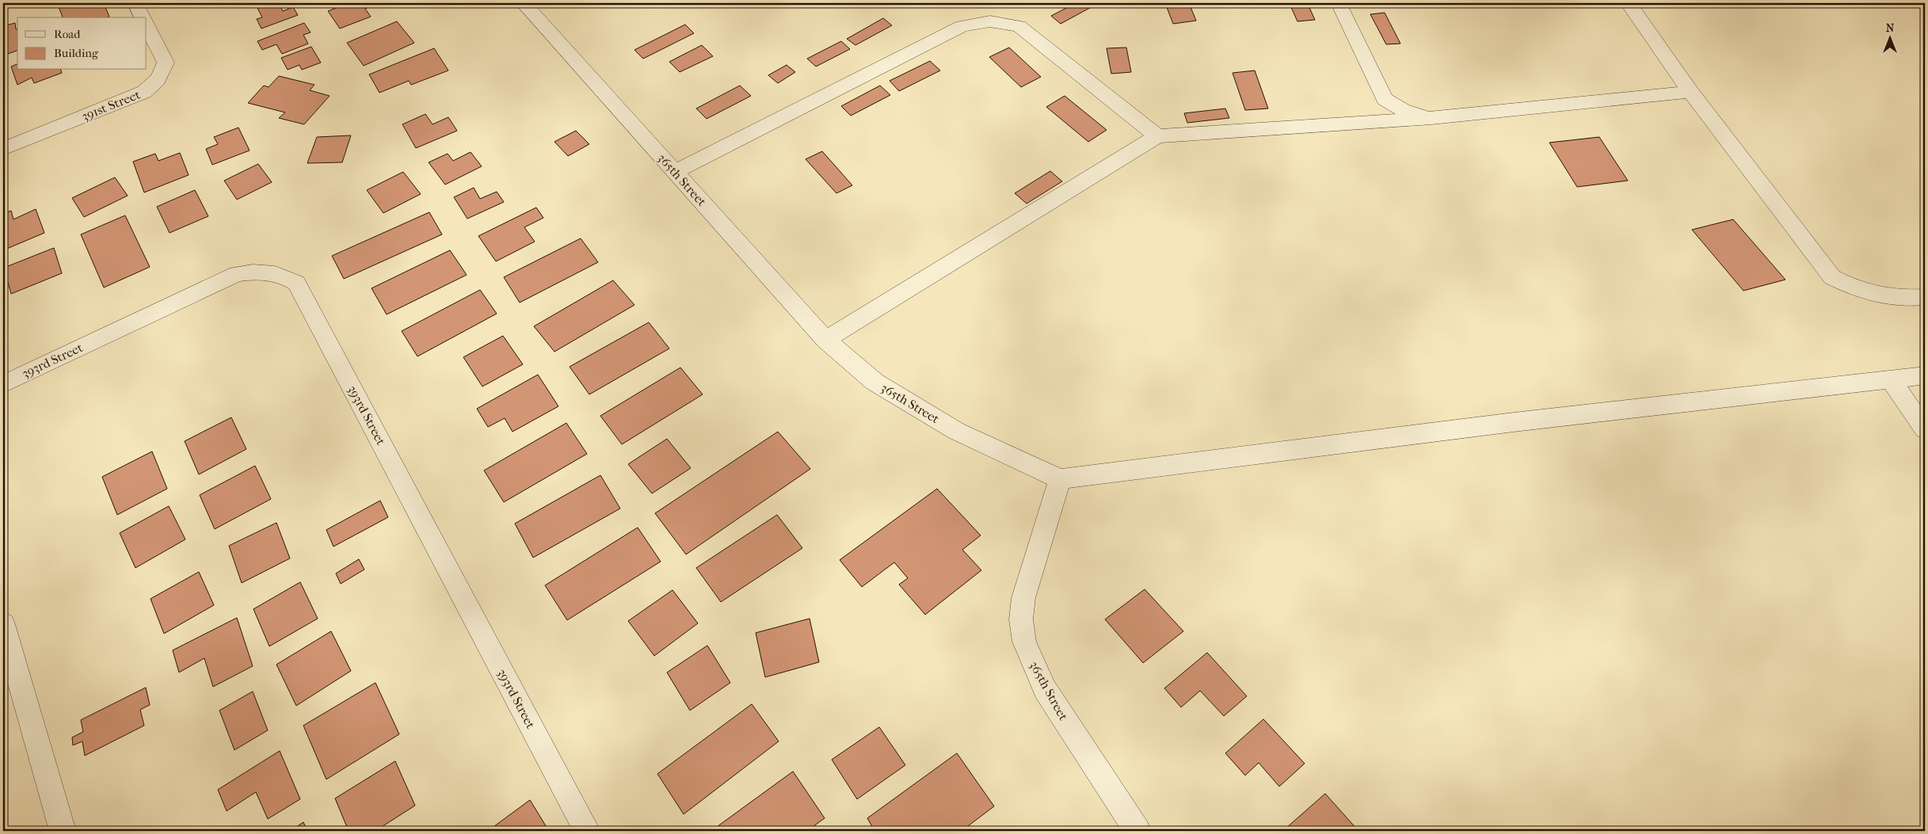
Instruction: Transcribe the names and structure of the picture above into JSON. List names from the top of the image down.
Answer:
{
  "streets": {
    "street": ["391st Street", "365th Street", "393rd Street"]
  },
  "legend": ["Road", "Building"],
  "north": "top"
}
